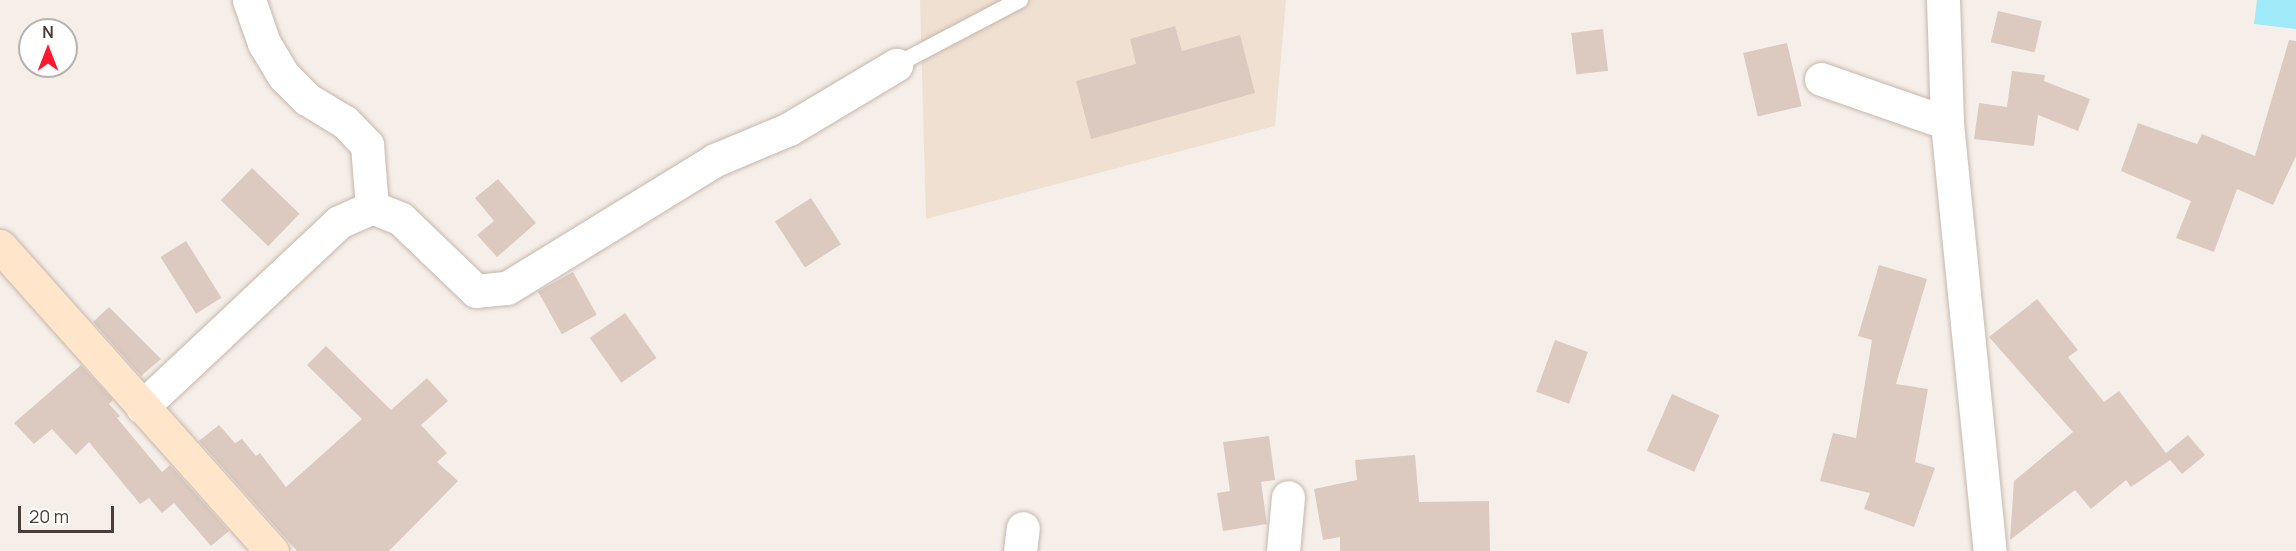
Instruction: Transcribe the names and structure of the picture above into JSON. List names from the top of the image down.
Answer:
{
  "scale_bar": "20 m",
  "north": "top"
}
